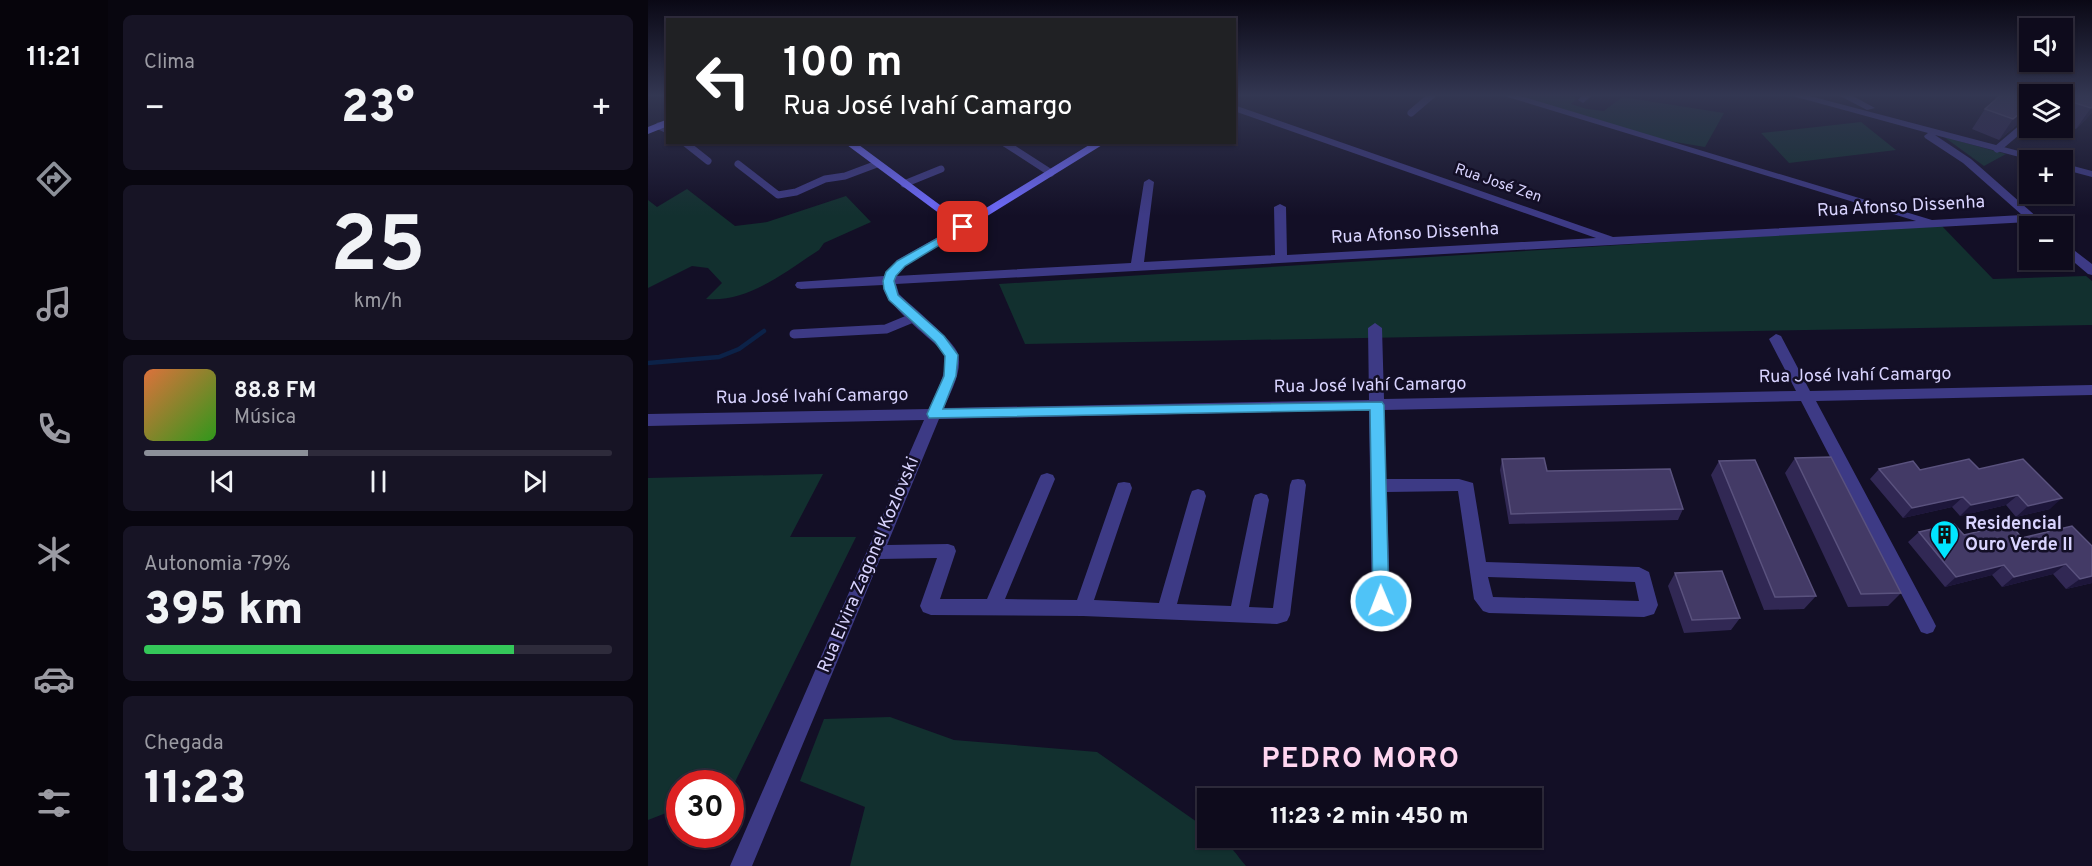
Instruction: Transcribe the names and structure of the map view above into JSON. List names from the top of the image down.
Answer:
{
  "streets": {
    "street": [
      "Rua José Zen",
      "Rua Afonso Dissenha",
      "Rua José Ivahí Camargo",
      "Rua Elvira Zagonel Kozlovski"
    ]
  },
  "crossings": [
    ["Rua José Zen", "Rua Afonso Dissenha"],
    ["Rua Afonso Dissenha", "Rua Elvira Zagonel Kozlovski"],
    ["Rua José Ivahí Camargo", "Rua Elvira Zagonel Kozlovski"]
  ],
  "districts": ["PEDRO MORO"],
  "places": {
    "building": ["Residencial Ouro Verde II"]
  },
  "page": {
    "tabs": "11:21",
    "tile": [
      "Clima",
      ["25", "km/h"],
      ["Autonomia · 79%", "395 km"],
      ["Chegada", "11:23"]
    ],
    "map_buttons": ["+", "−"],
    "turn": ["100 m", "Rua José Ivahí Camargo"],
    "heat": ["−", "23°", "+"],
    "song": ["88.8 FM", "Música"],
    "limit": "30",
    "trip": "11:23 · 2 min · 450 m"
  }
}
